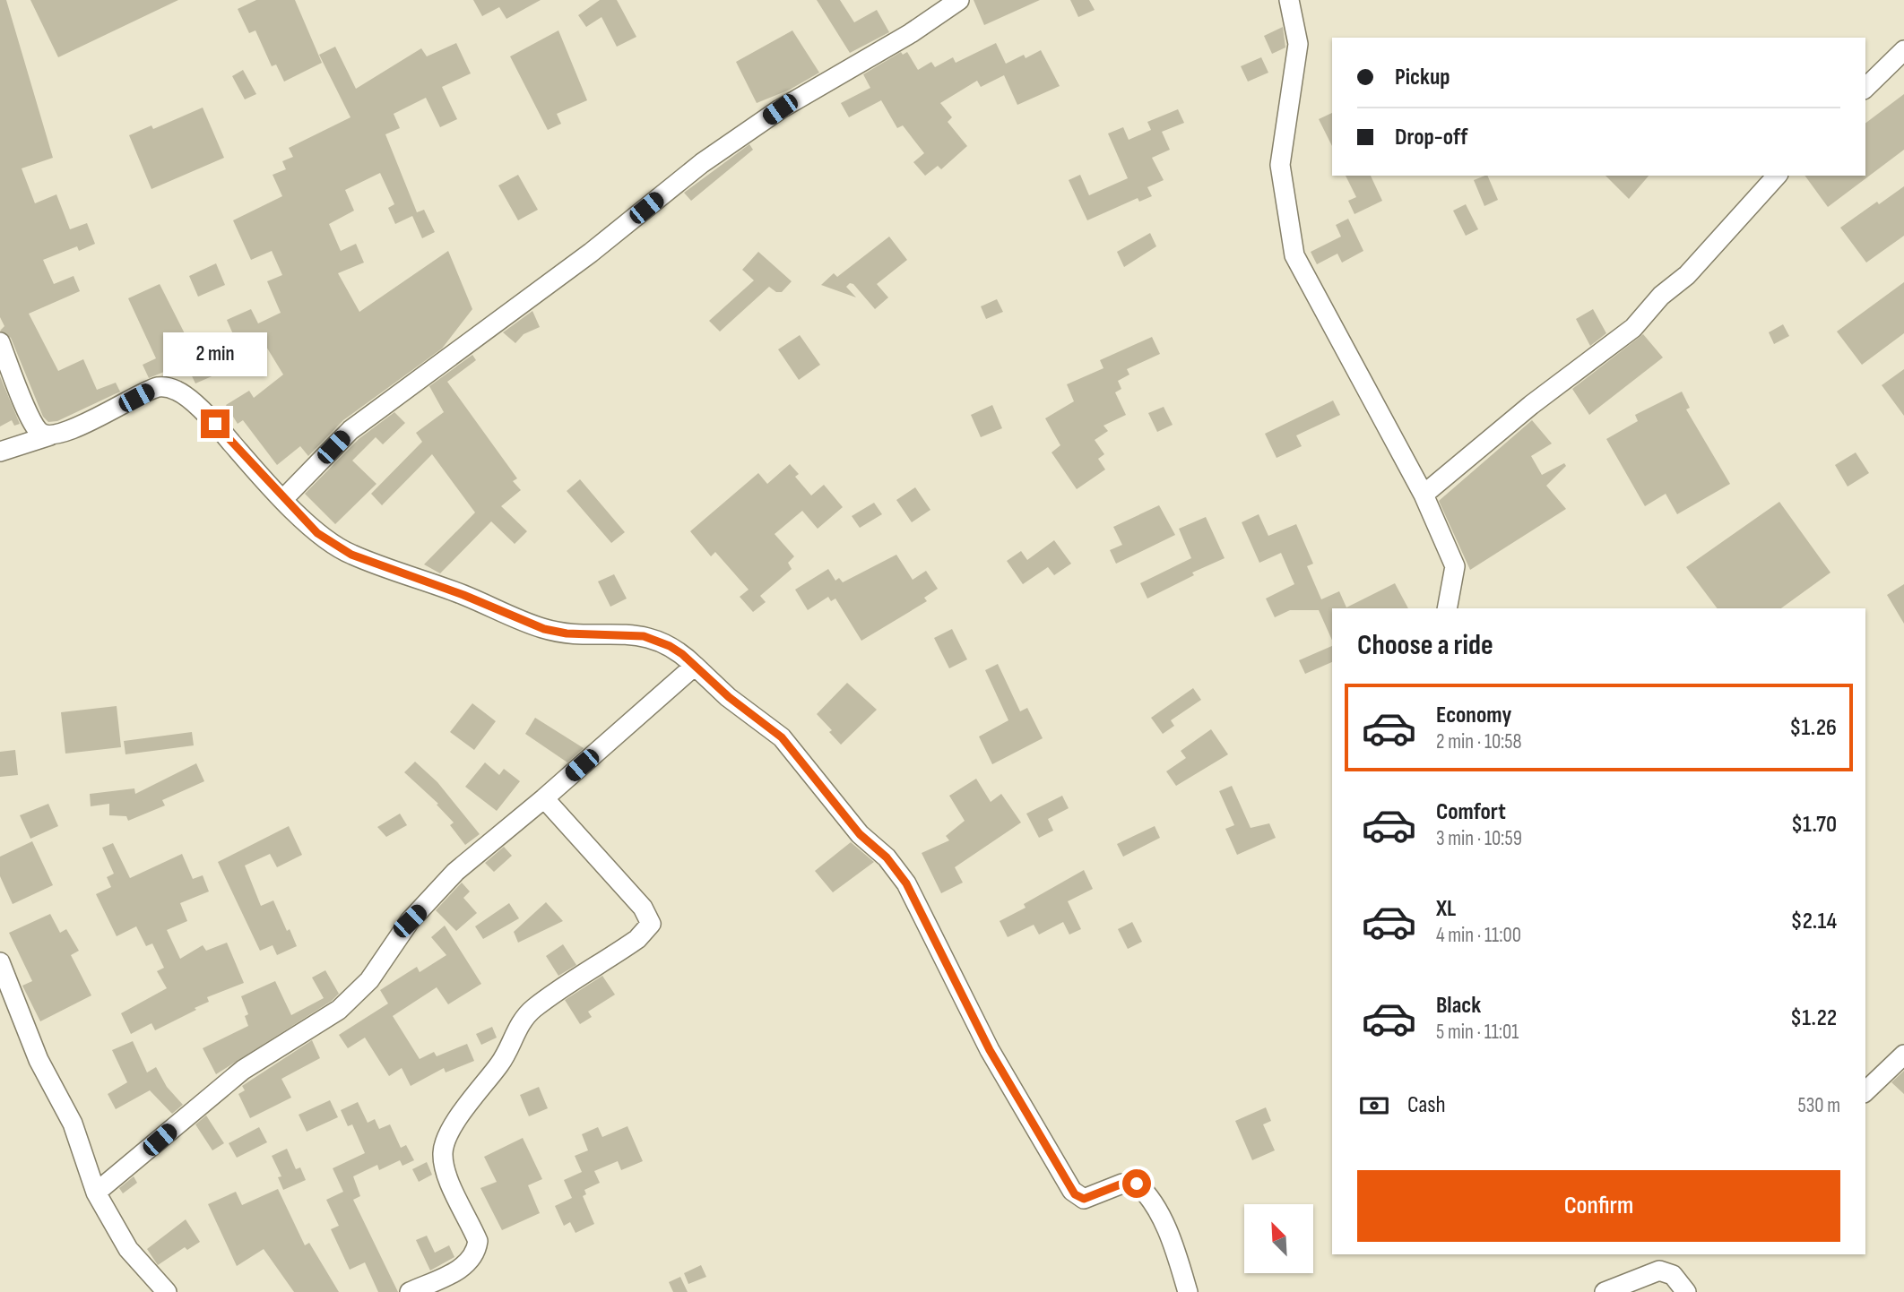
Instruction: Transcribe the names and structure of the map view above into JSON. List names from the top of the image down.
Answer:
{
  "north": "top left",
  "page": {
    "banner": ["Pickup", "Drop-off"],
    "bubble": "2 min",
    "heading": "Choose a ride",
    "list": [
      {
        "name": "Economy",
        "note": "2 min · 10:58",
        "value": "$1.26"
      },
      {
        "name": "Comfort",
        "note": "3 min · 10:59",
        "value": "$1.70"
      },
      {
        "name": "XL",
        "note": "4 min · 11:00",
        "value": "$2.14"
      },
      {
        "name": "Black",
        "note": "5 min · 11:01",
        "value": "$1.22"
      }
    ],
    "pay": ["Cash", "530 m"],
    "buttons": "Confirm"
  }
}
